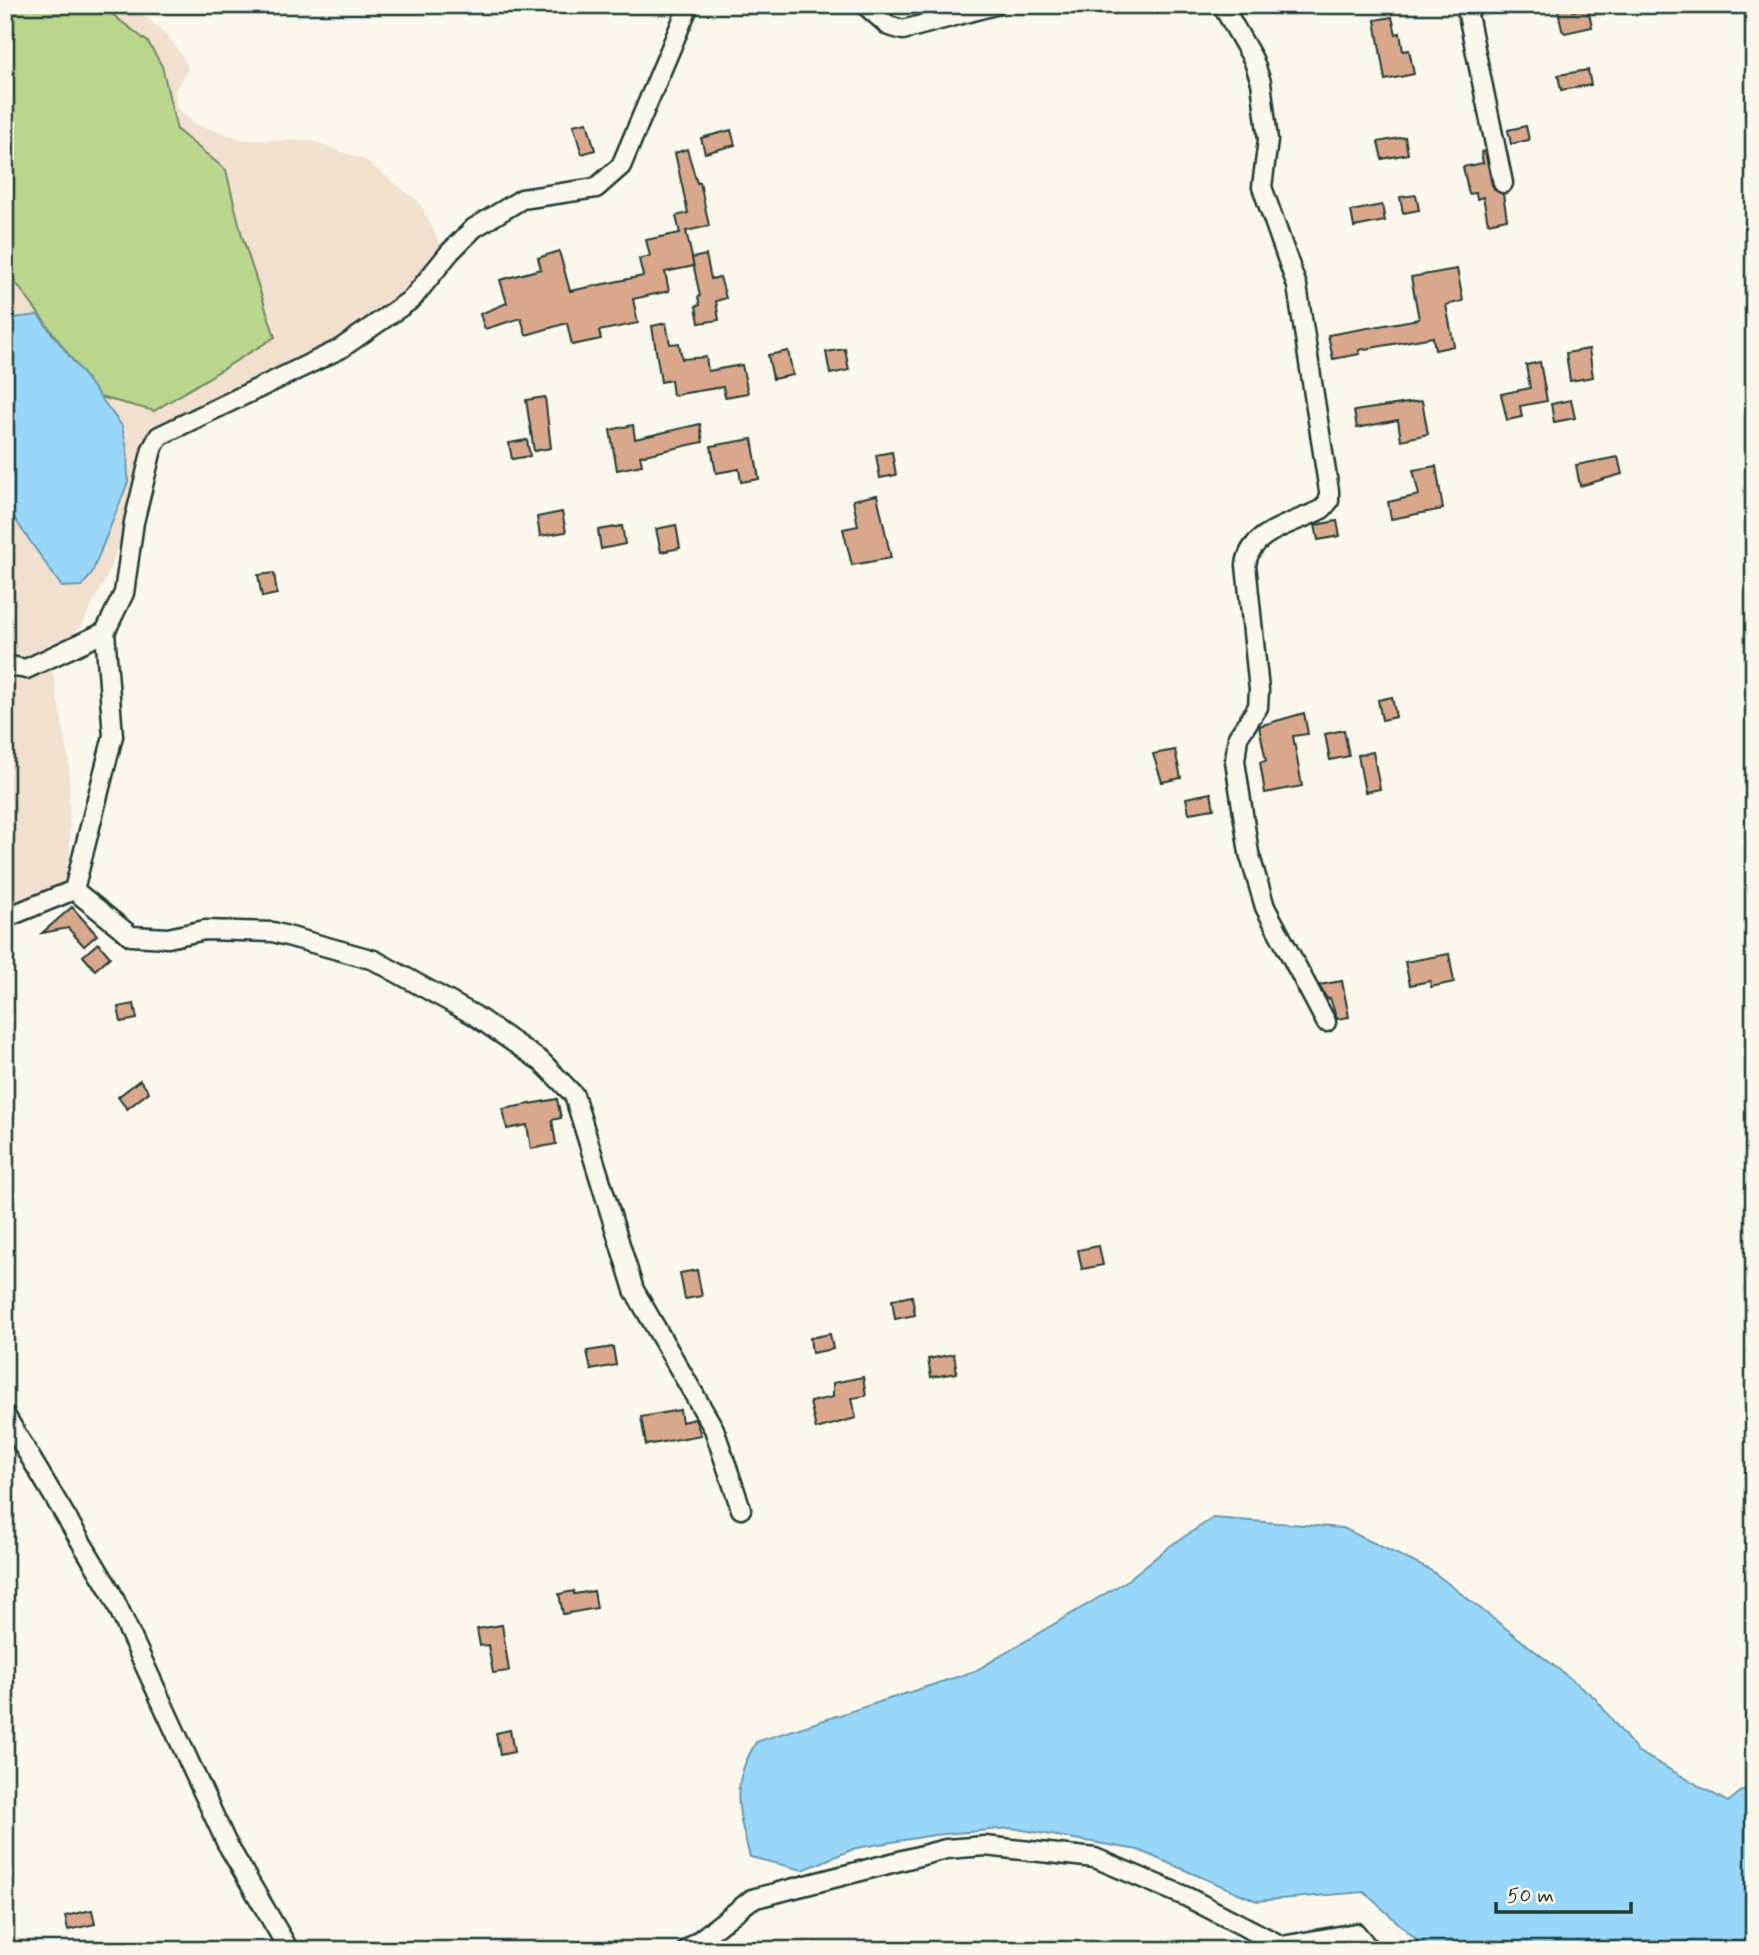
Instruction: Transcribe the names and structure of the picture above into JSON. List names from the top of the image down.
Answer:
{
  "scale_bar": "50 m"
}
